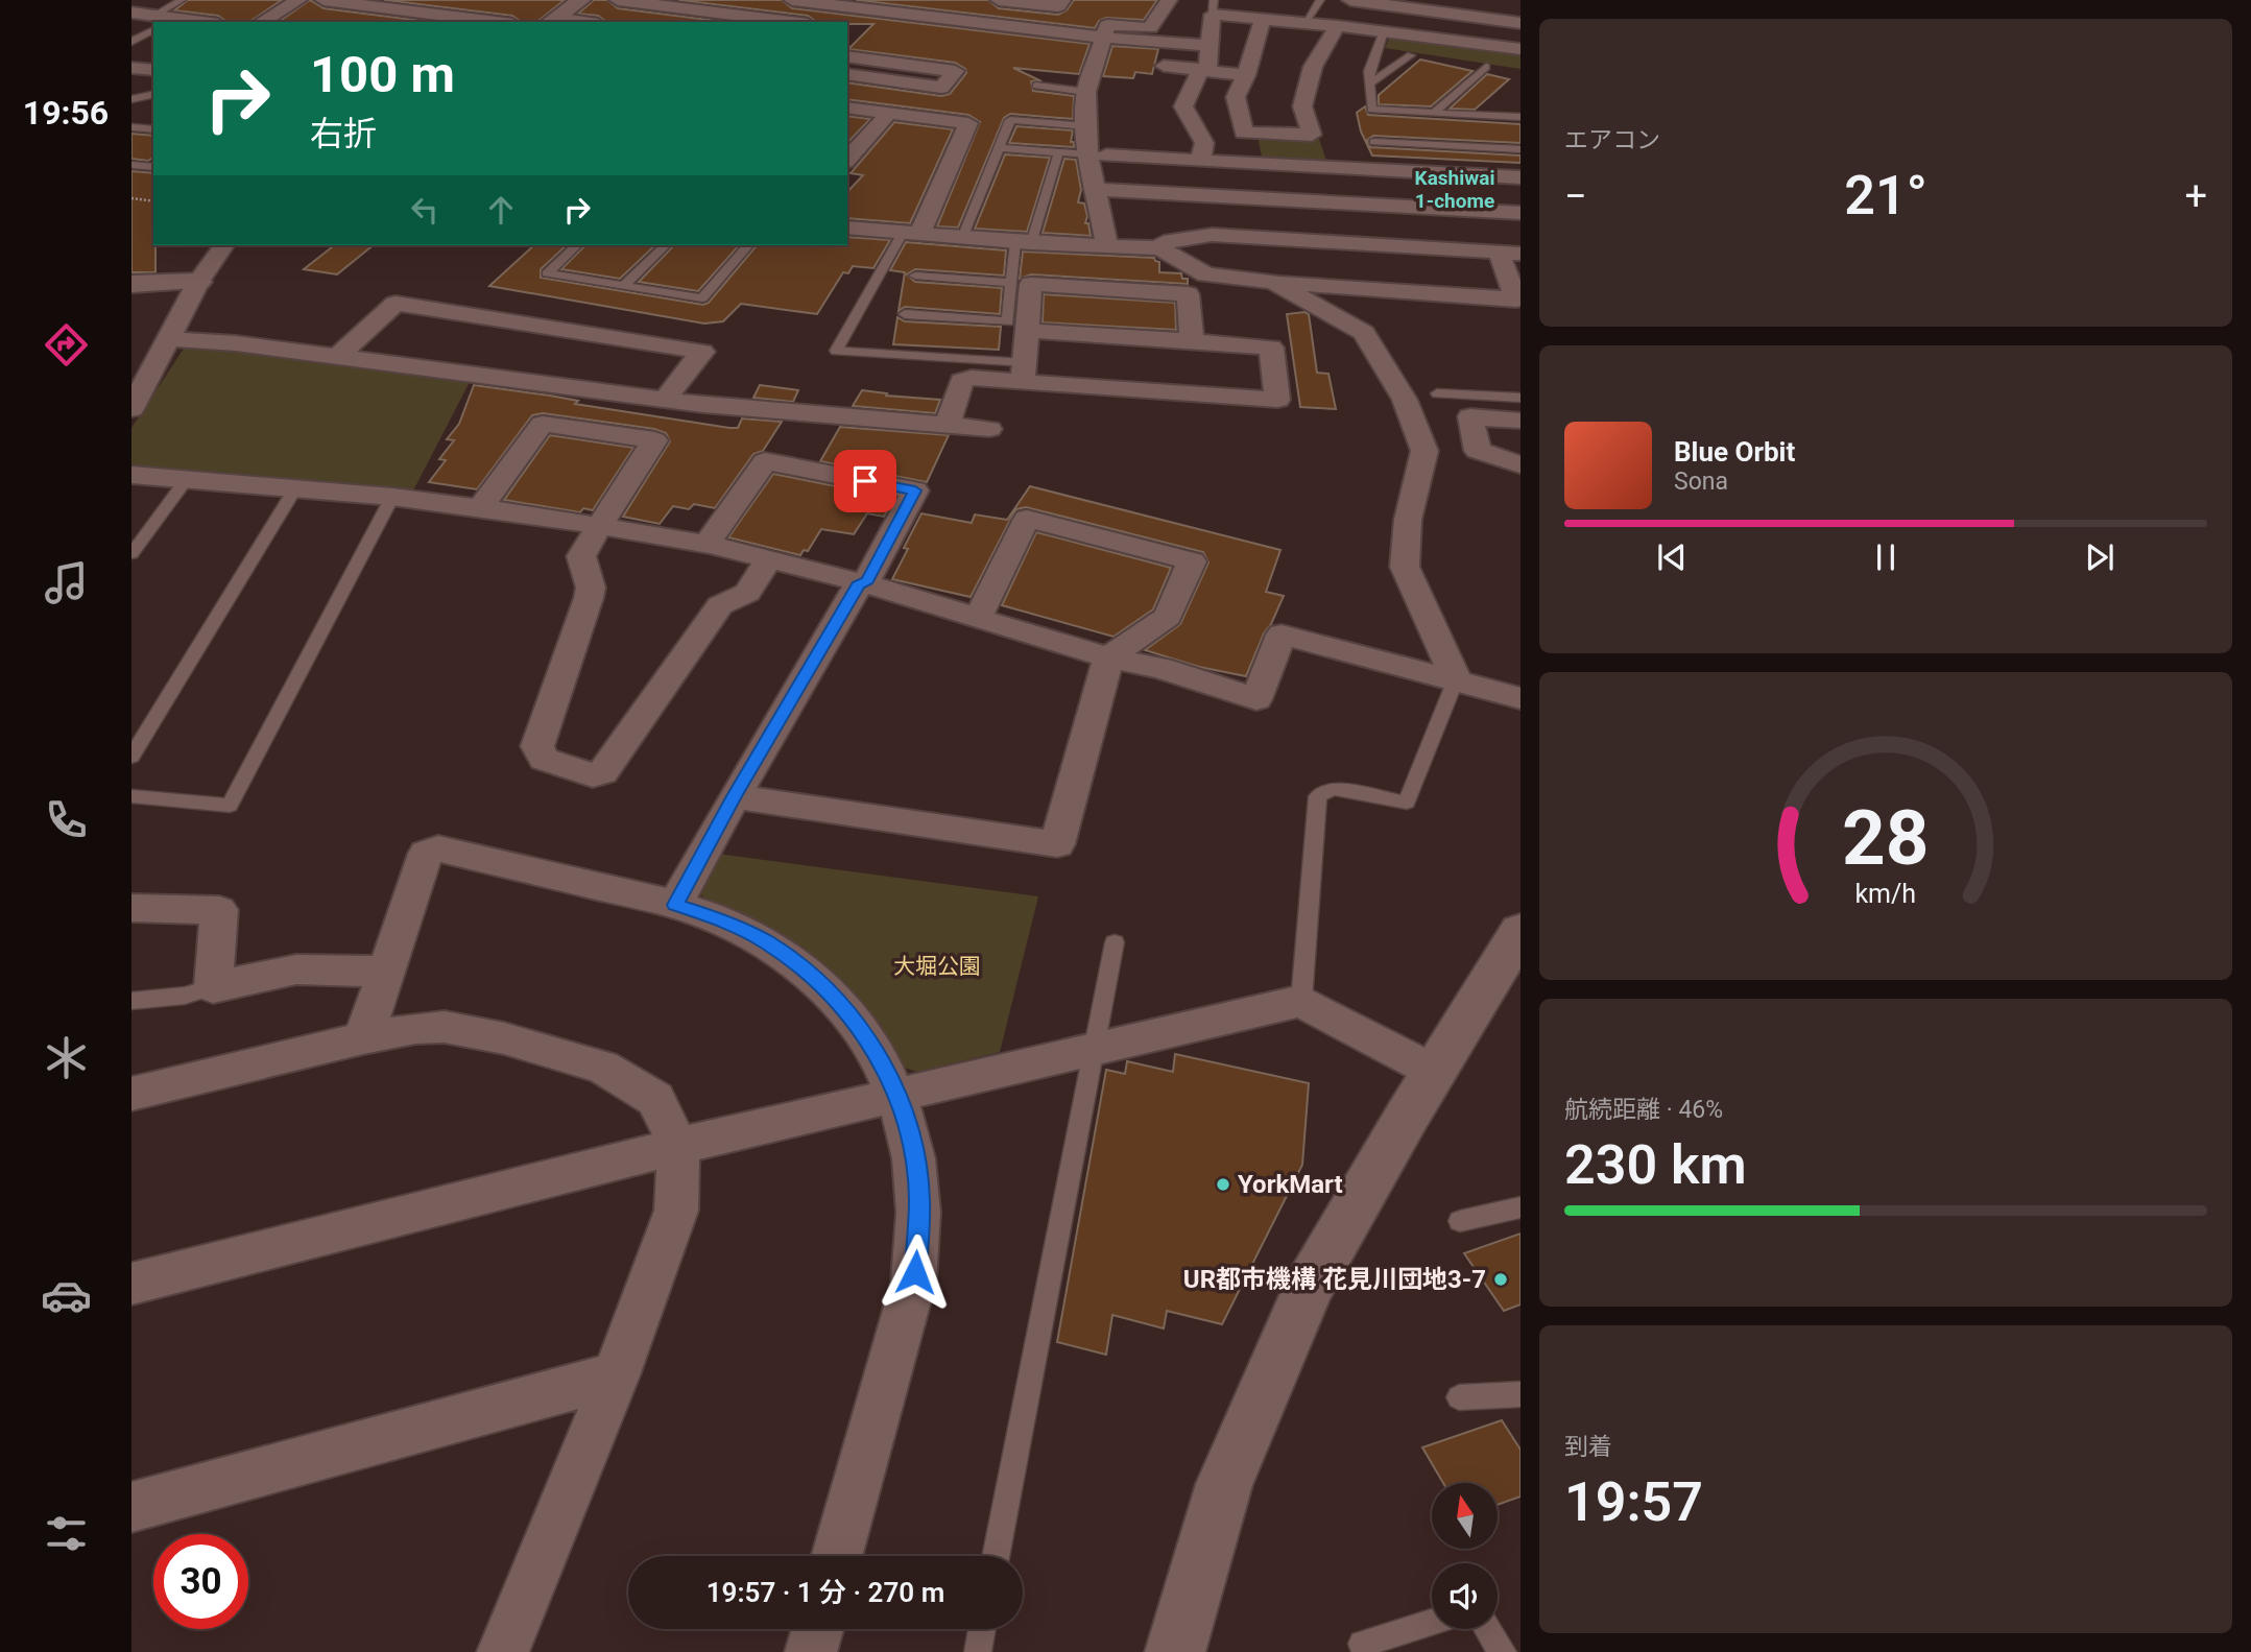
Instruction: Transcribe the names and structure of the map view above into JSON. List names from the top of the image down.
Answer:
{
  "districts": ["Kashiwai 1-chome"],
  "parks": ["大堀公園"],
  "places": ["YorkMart", "UR都市機構 花見川団地3-7"],
  "north": "top",
  "page": {
    "tabs": "19:56",
    "tile": [
      "エアコン",
      ["航続距離 · 46%", "230 km"],
      ["到着", "19:57"]
    ],
    "turn": ["100 m", "右折"],
    "heat": ["−", "21°", "+"],
    "song": ["Blue Orbit", "Sona"],
    "limit": "30",
    "trip": "19:57 · 1 分 · 270 m",
    "gauge": ["28", "km/h"]
  }
}
